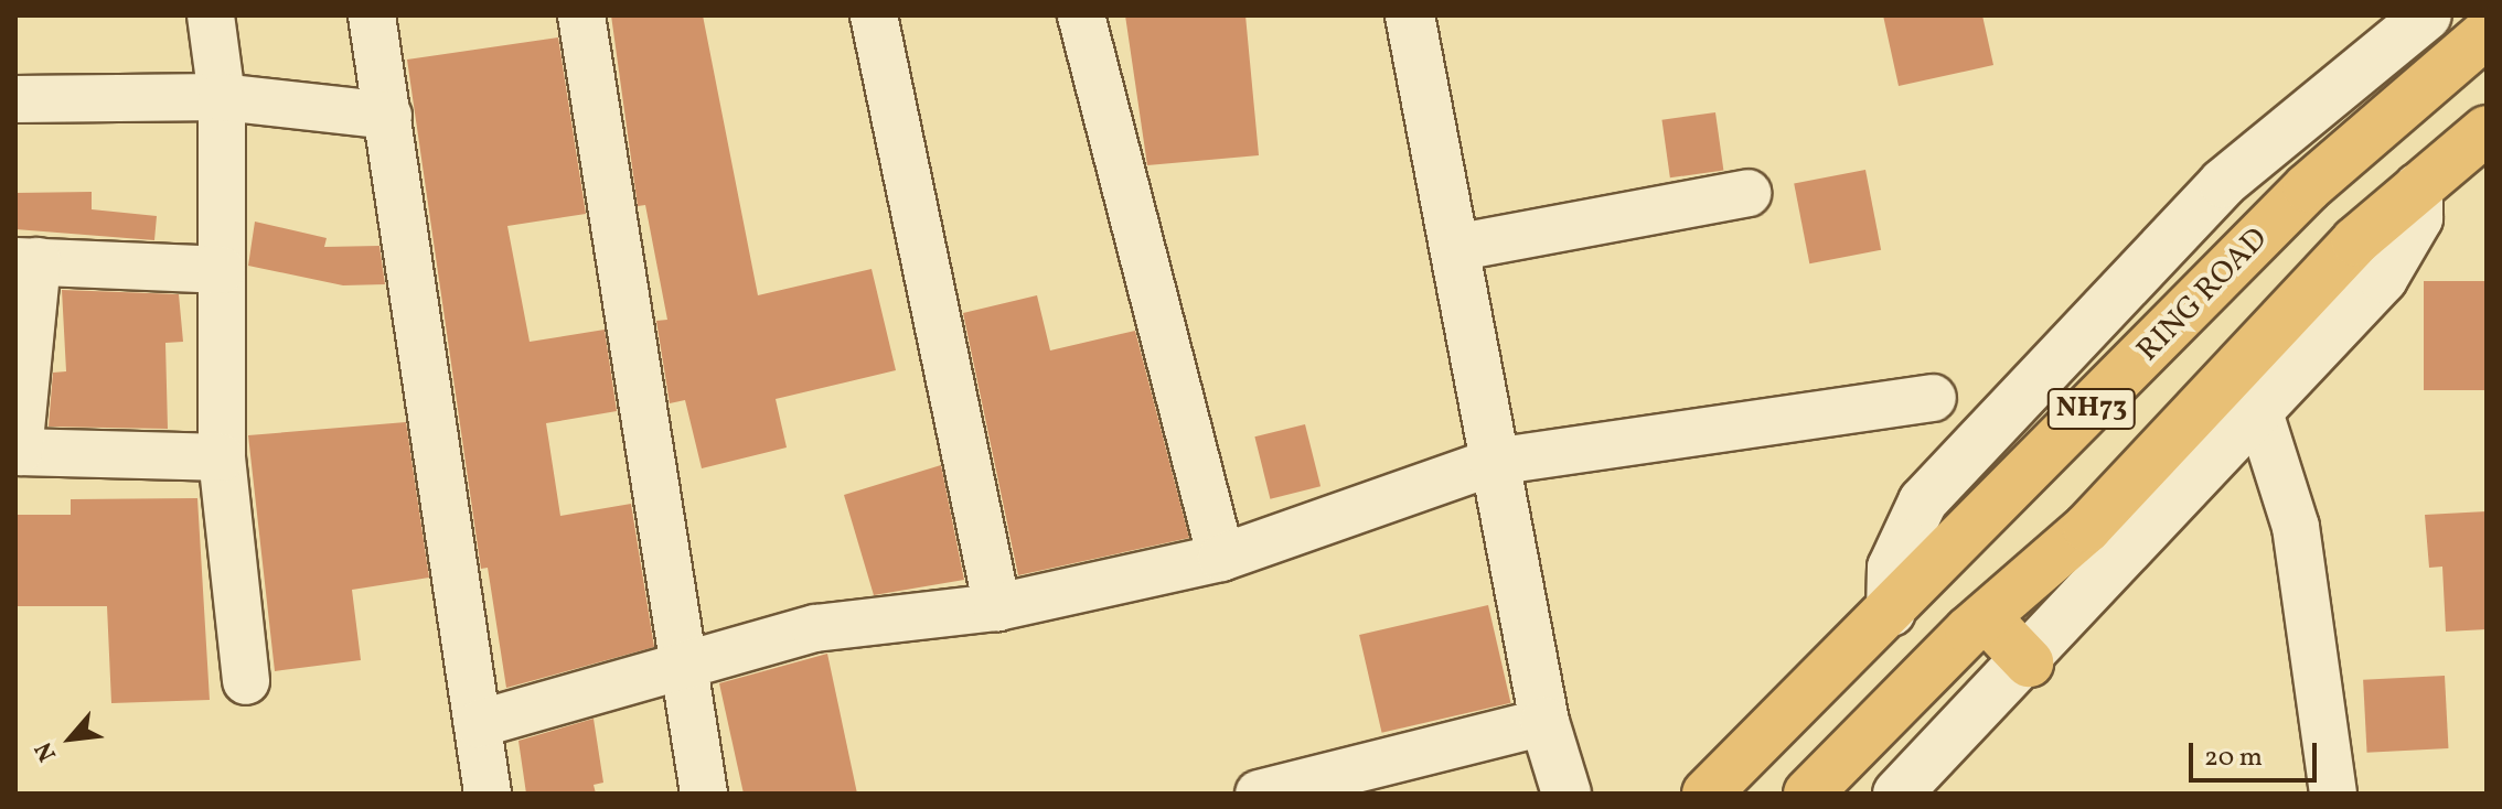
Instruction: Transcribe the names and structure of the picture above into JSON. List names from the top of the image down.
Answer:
{
  "streets": {
    "highway": ["RING ROAD", "NH73"]
  },
  "scale_bar": "20 m",
  "north": "bottom left"
}
